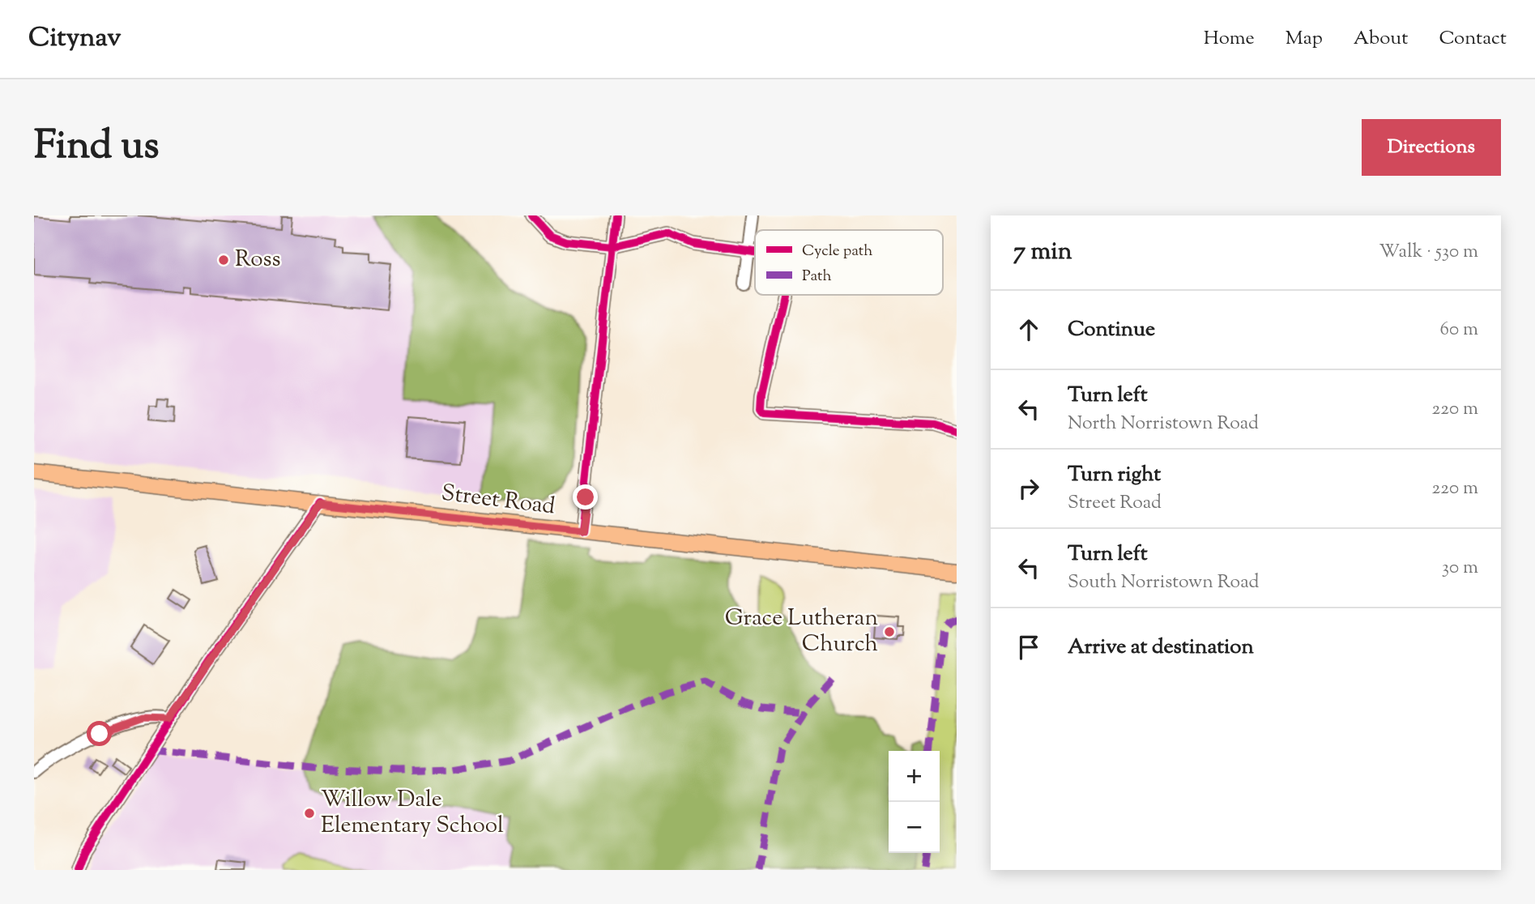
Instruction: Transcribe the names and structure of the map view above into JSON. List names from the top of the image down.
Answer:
{
  "streets": {
    "main road": ["Street Road"]
  },
  "places": ["Ross", "Grace Lutheran Church", "Willow Dale Elementary School"],
  "legend": ["Cycle path", "Path"],
  "page": {
    "header": "Citynav",
    "nav": [
      "Home",
      "Map",
      "About",
      "Contact"
    ],
    "title": "Find us",
    "buttons": "Directions",
    "heading": ["7 min", "Walk · 530 m"],
    "list": [
      ["Continue", "60 m"],
      ["Turn left", "North Norristown Road", "220 m"],
      ["Turn right", "Street Road", "220 m"],
      ["Turn left", "South Norristown Road", "30 m"],
      "Arrive at destination"
    ],
    "map_buttons": ["+", "−"]
  }
}
